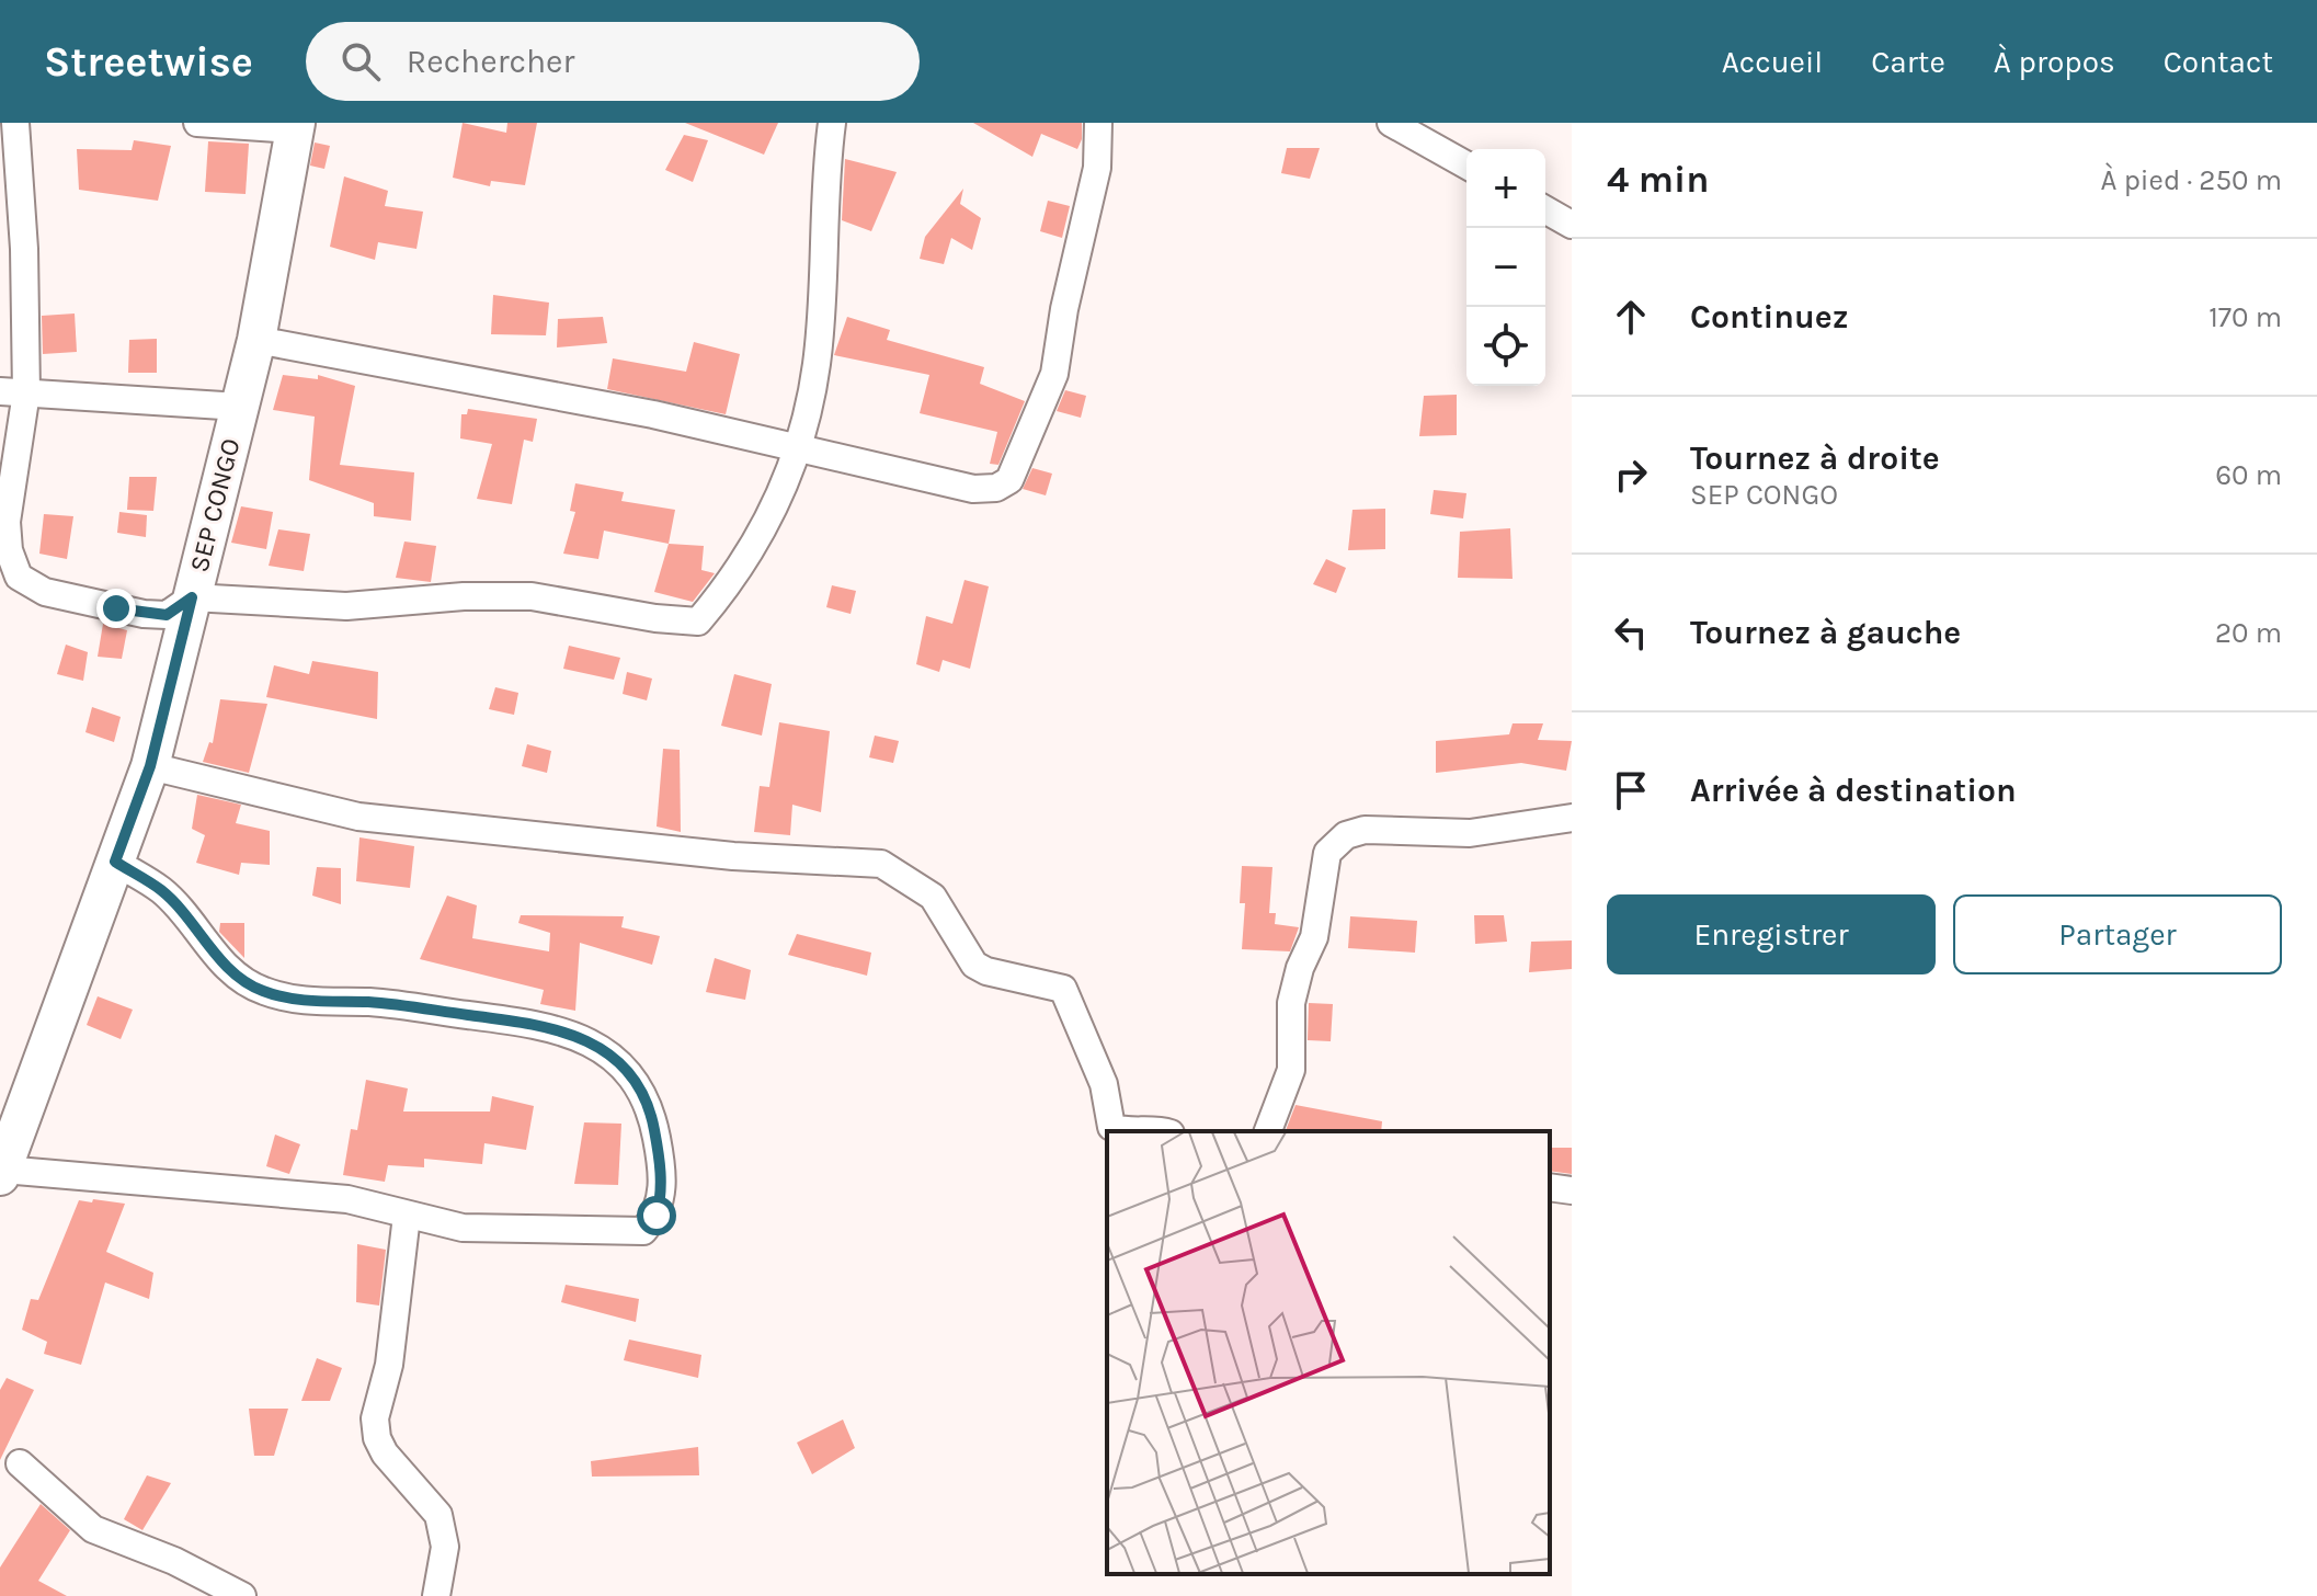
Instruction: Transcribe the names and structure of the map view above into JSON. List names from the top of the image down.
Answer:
{
  "streets": {
    "street": ["SEP CONGO"]
  },
  "page": {
    "header": "Streetwise",
    "search": "Rechercher",
    "nav": [
      "Accueil",
      "Carte",
      "À propos",
      "Contact"
    ],
    "heading": ["4 min", "À pied · 250 m"],
    "map_buttons": ["+", "−"],
    "list": [
      ["Continuez", "170 m"],
      ["Tournez à droite", "SEP CONGO", "60 m"],
      ["Tournez à gauche", "20 m"],
      "Arrivée à destination"
    ],
    "buttons": ["Enregistrer", "Partager"]
  }
}
